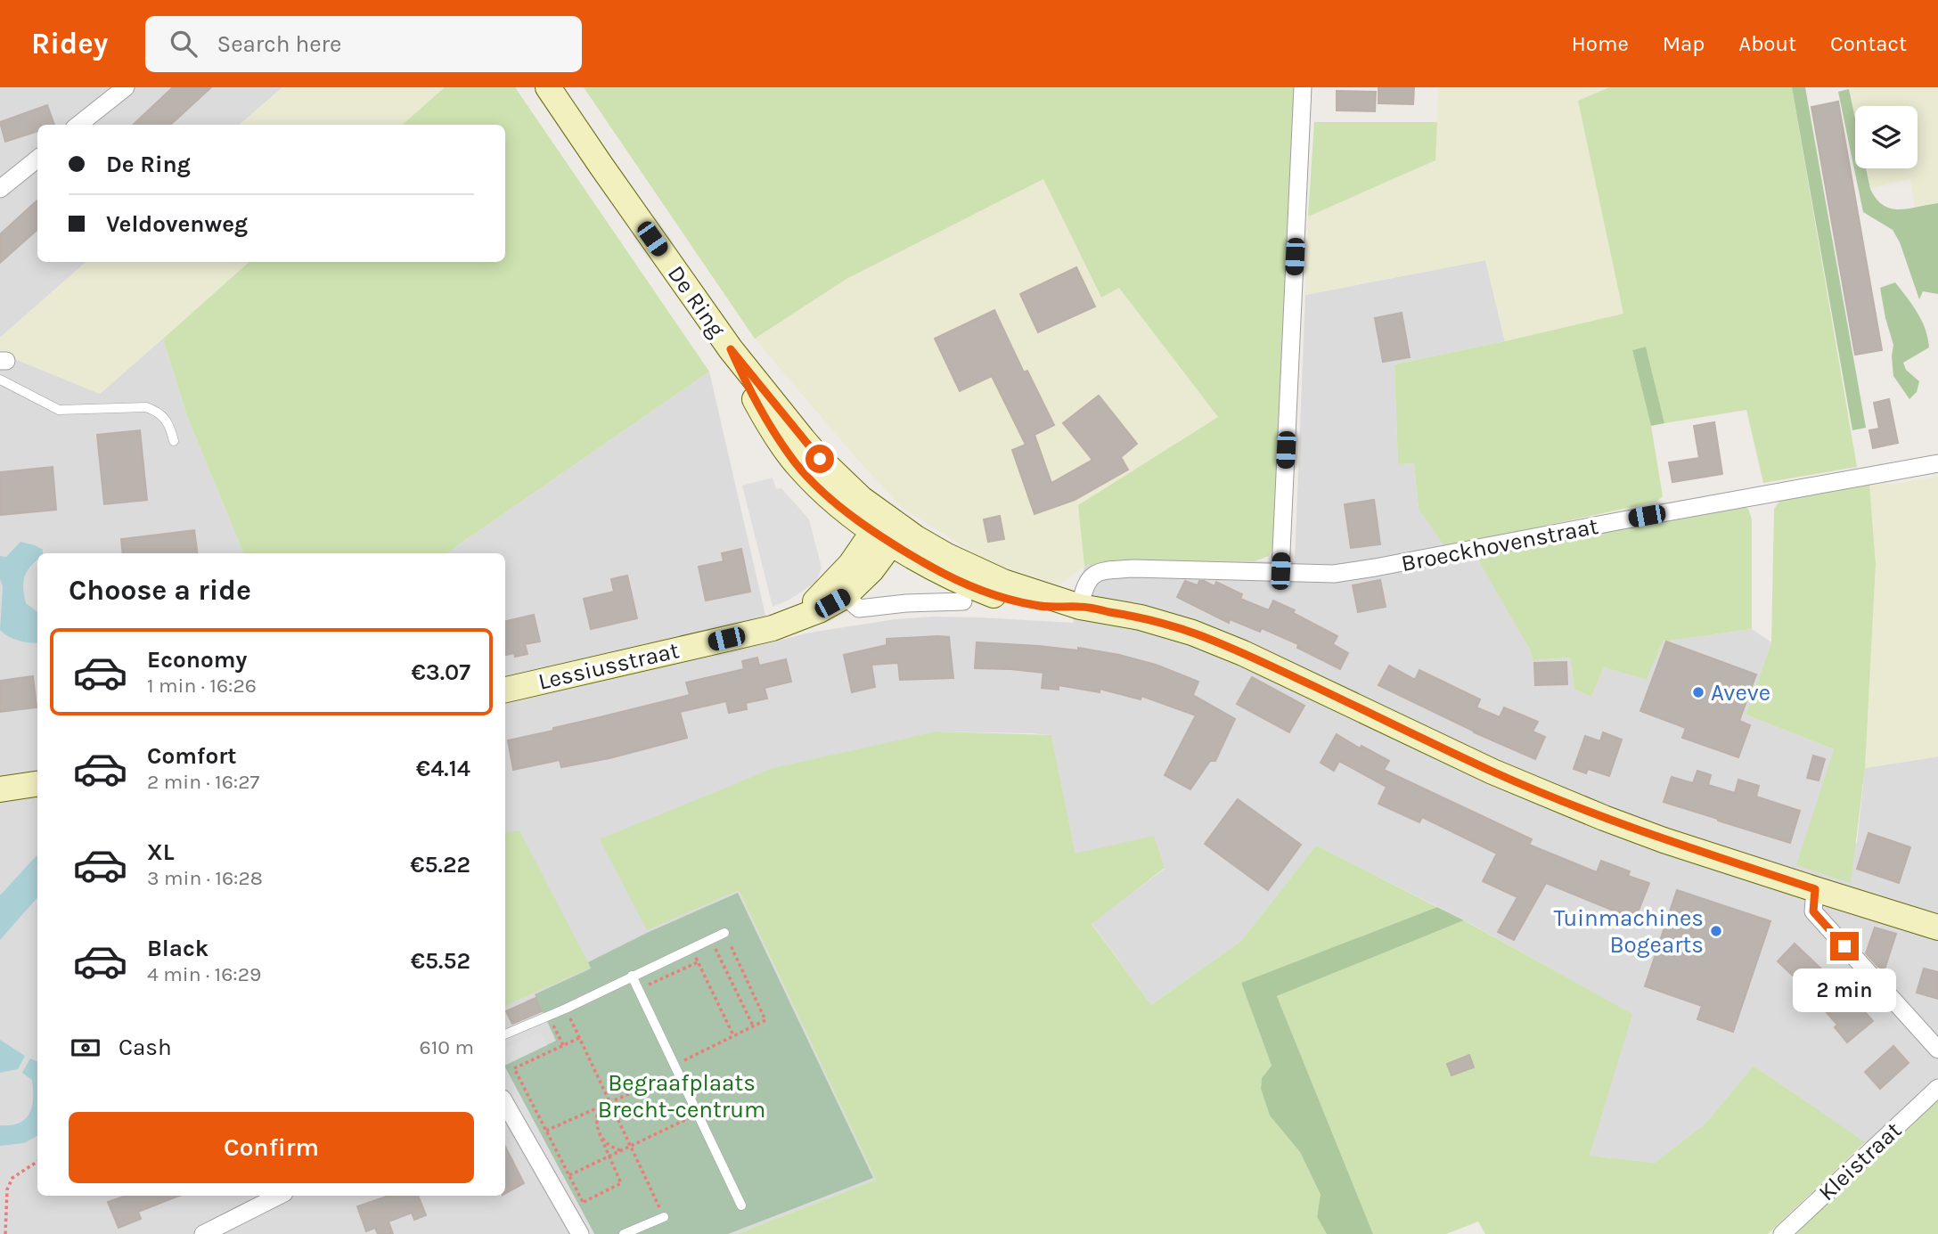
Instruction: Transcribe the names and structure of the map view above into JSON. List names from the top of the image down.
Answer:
{
  "streets": {
    "main road": ["De Ring", "Lessiusstraat"],
    "street": ["Broeckhovenstraat", "Kleistraat"]
  },
  "crossings": [
    ["De Ring", "Lessiusstraat"]
  ],
  "parks": ["Begraafplaats Brecht-centrum"],
  "places": ["Aveve", "Tuinmachines Bogearts"],
  "page": {
    "header": "Ridey",
    "search": "Search here",
    "nav": [
      "Home",
      "Map",
      "About",
      "Contact"
    ],
    "banner": ["De Ring", "Veldovenweg"],
    "heading": "Choose a ride",
    "list": [
      {
        "name": "Economy",
        "note": "1 min · 16:26",
        "value": "€3.07"
      },
      {
        "name": "Comfort",
        "note": "2 min · 16:27",
        "value": "€4.14"
      },
      {
        "name": "XL",
        "note": "3 min · 16:28",
        "value": "€5.22"
      },
      {
        "name": "Black",
        "note": "4 min · 16:29",
        "value": "€5.52"
      }
    ],
    "bubble": "2 min",
    "pay": ["Cash", "610 m"],
    "buttons": "Confirm"
  }
}
